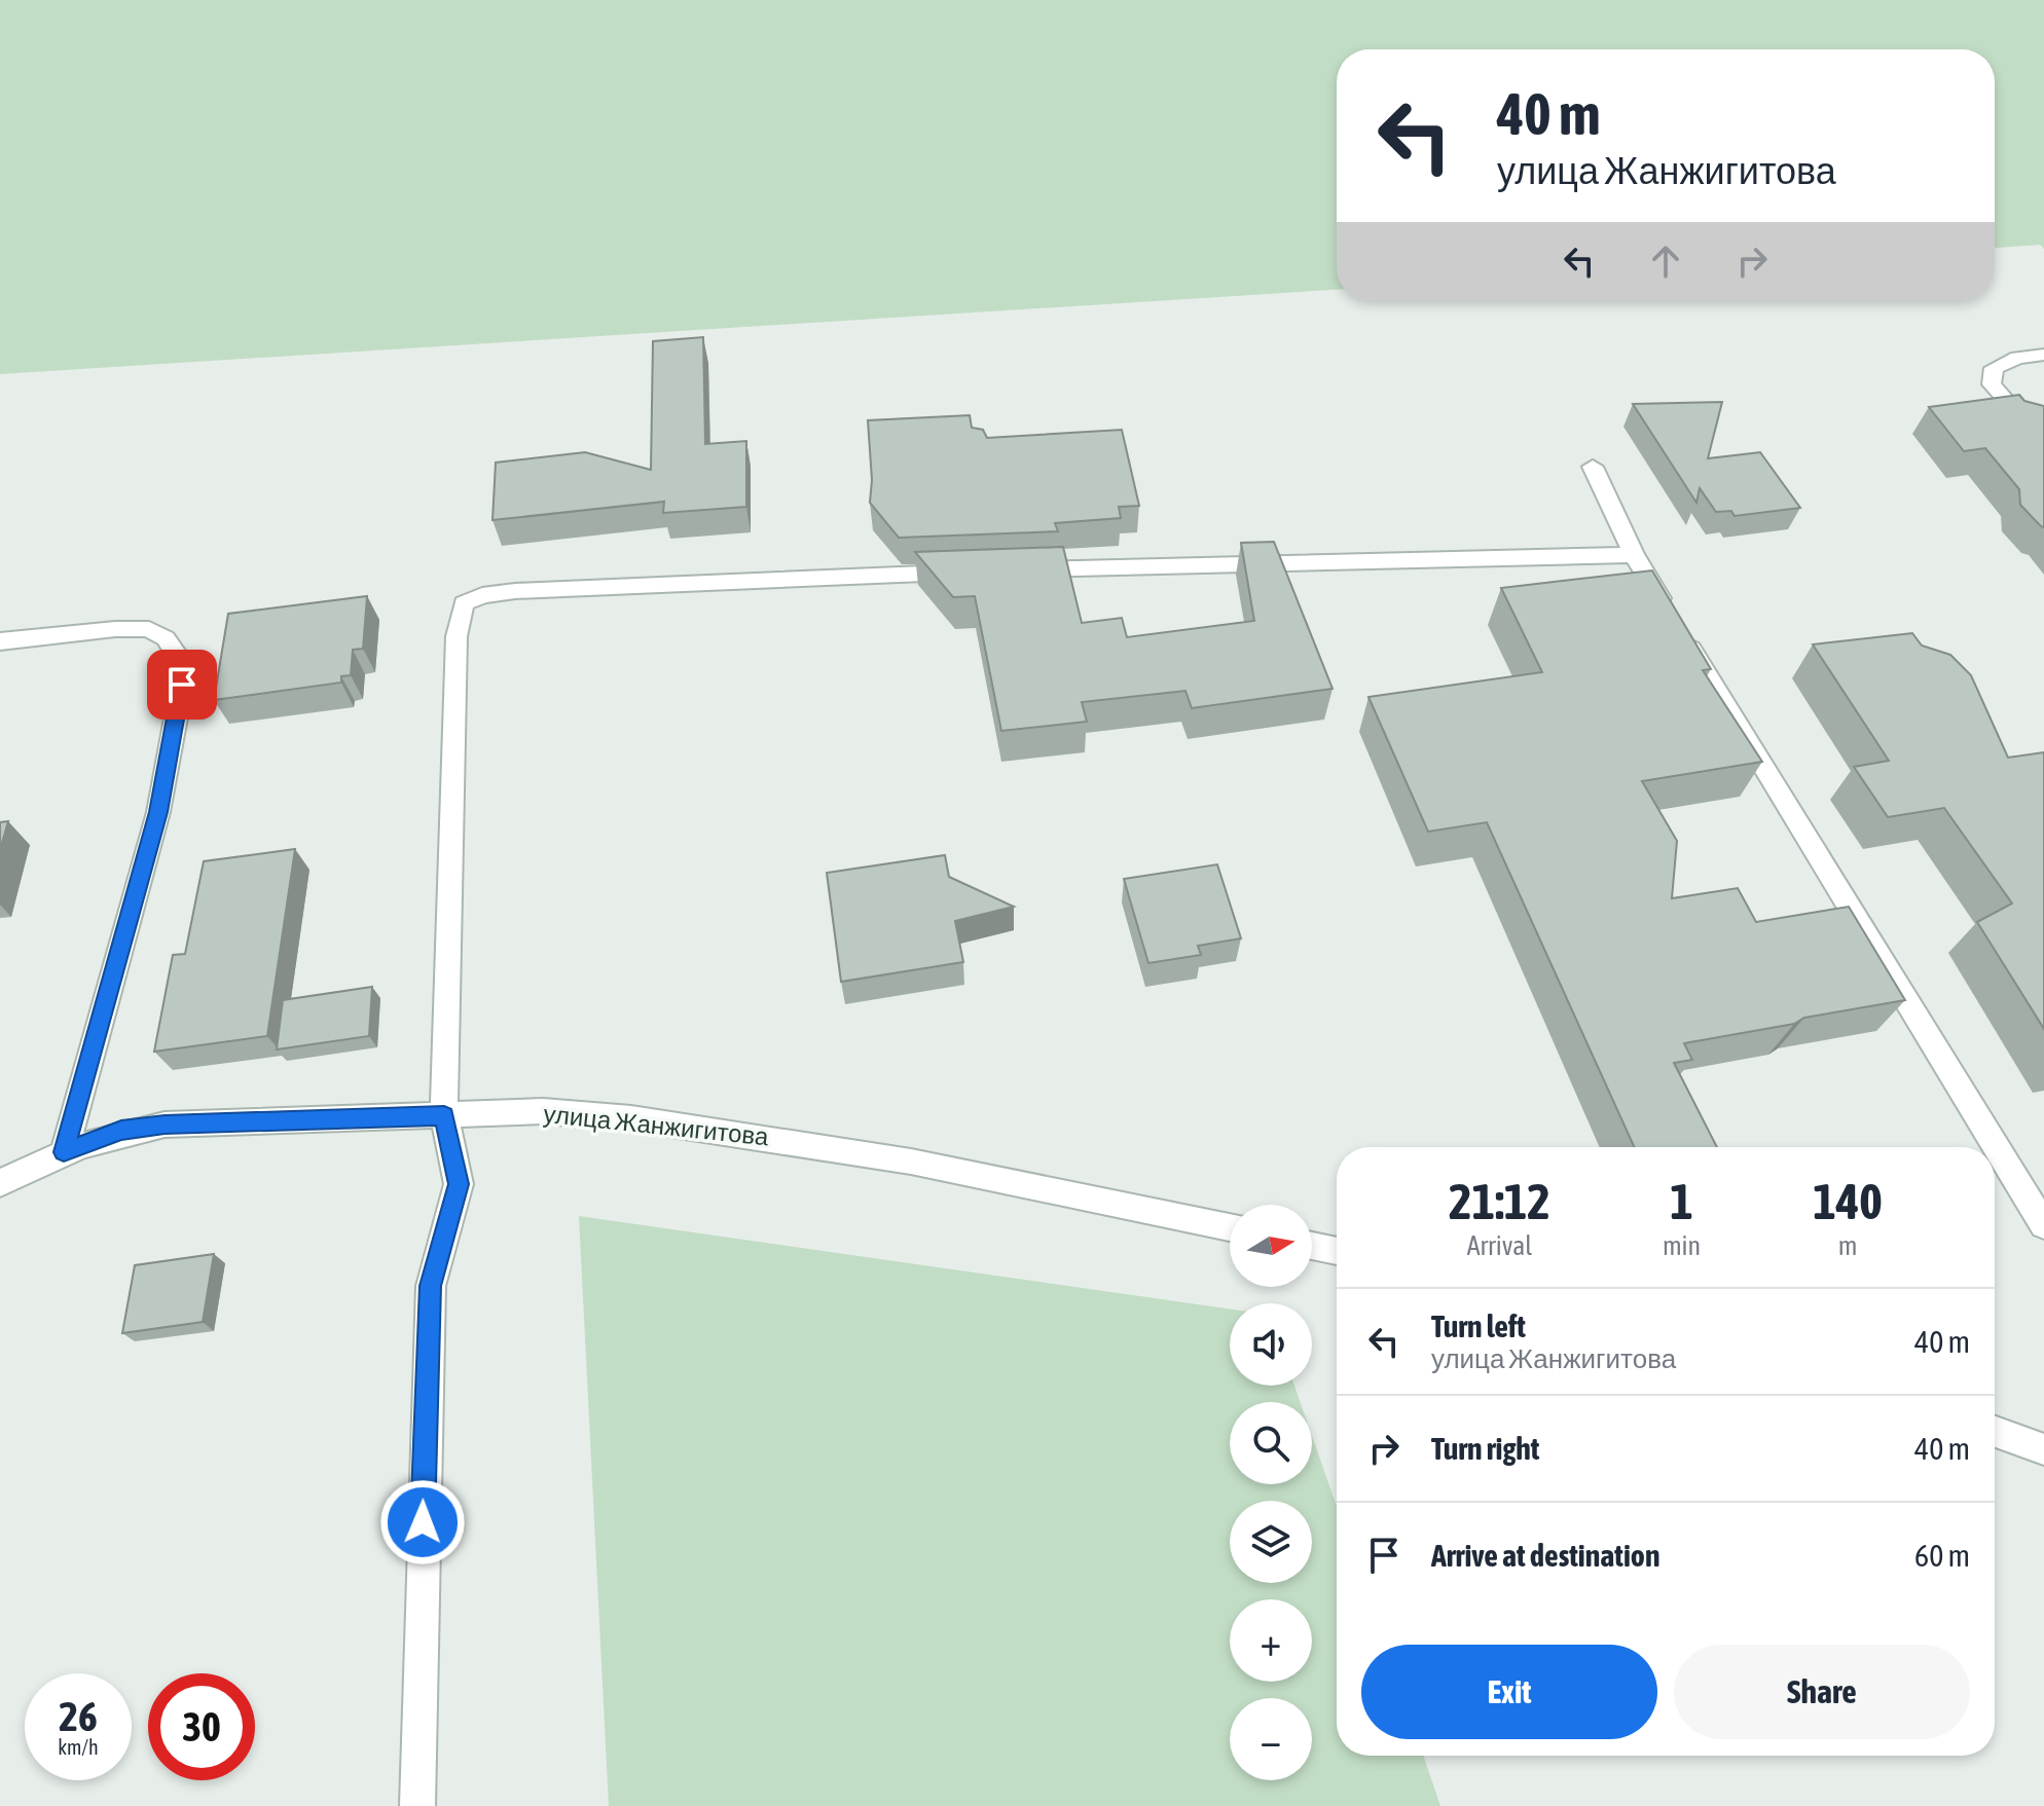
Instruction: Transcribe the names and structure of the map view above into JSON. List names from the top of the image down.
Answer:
{
  "streets": {
    "street": ["улица Жанжигитова"]
  },
  "north": "right",
  "page": {
    "turn": ["40 m", "улица Жанжигитова"],
    "eta": [
      "21:12",
      "Arrival",
      "1",
      "min",
      "140",
      "m"
    ],
    "map_buttons": ["+", "−"],
    "list": [
      {
        "name": "Turn left",
        "note": "улица Жанжигитова",
        "value": "40 m"
      },
      {
        "name": "Turn right",
        "value": "40 m"
      },
      {
        "name": "Arrive at destination",
        "value": "60 m"
      }
    ],
    "buttons": ["Exit", "Share"],
    "speed": "26 km/h",
    "limit": "30"
  }
}
